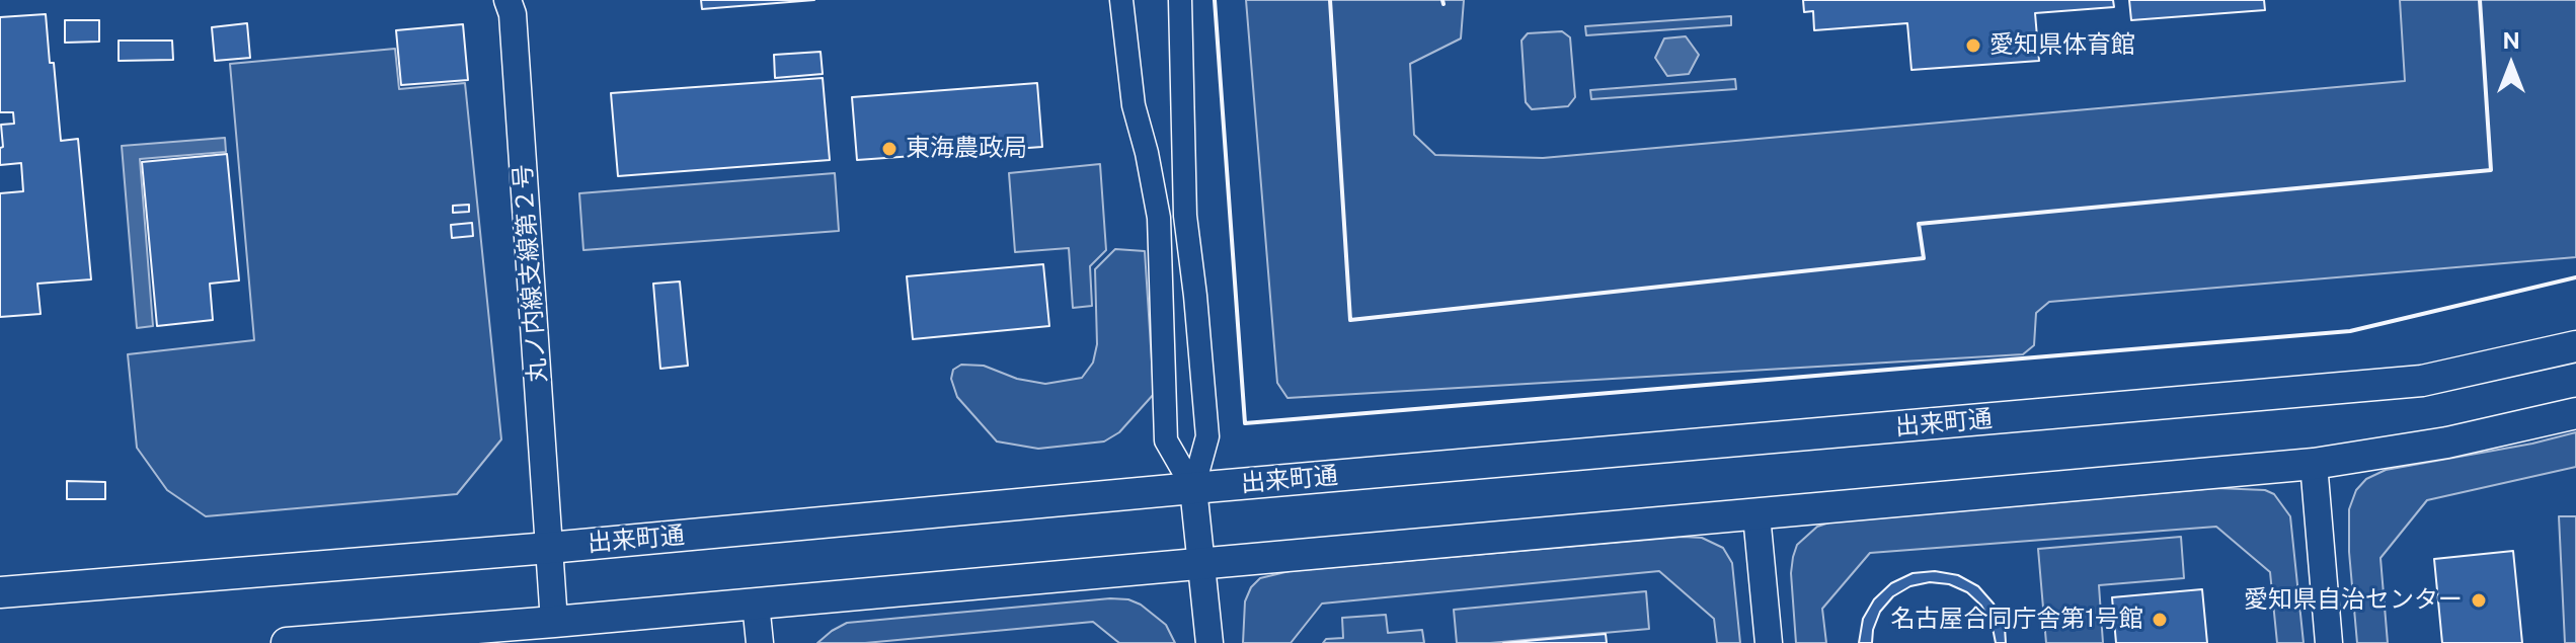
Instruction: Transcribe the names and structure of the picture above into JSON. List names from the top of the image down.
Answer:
{
  "streets": {
    "main road": ["出来町通"],
    "street": ["丸ノ内線支線第２号"]
  },
  "crossings": [
    ["丸ノ内線支線第２号", "出来町通"]
  ],
  "places": [
    "愛知県体育館",
    "東海農政局",
    "愛知県自治センター",
    "名古屋合同庁舎第1号館"
  ],
  "north": "top"
}
